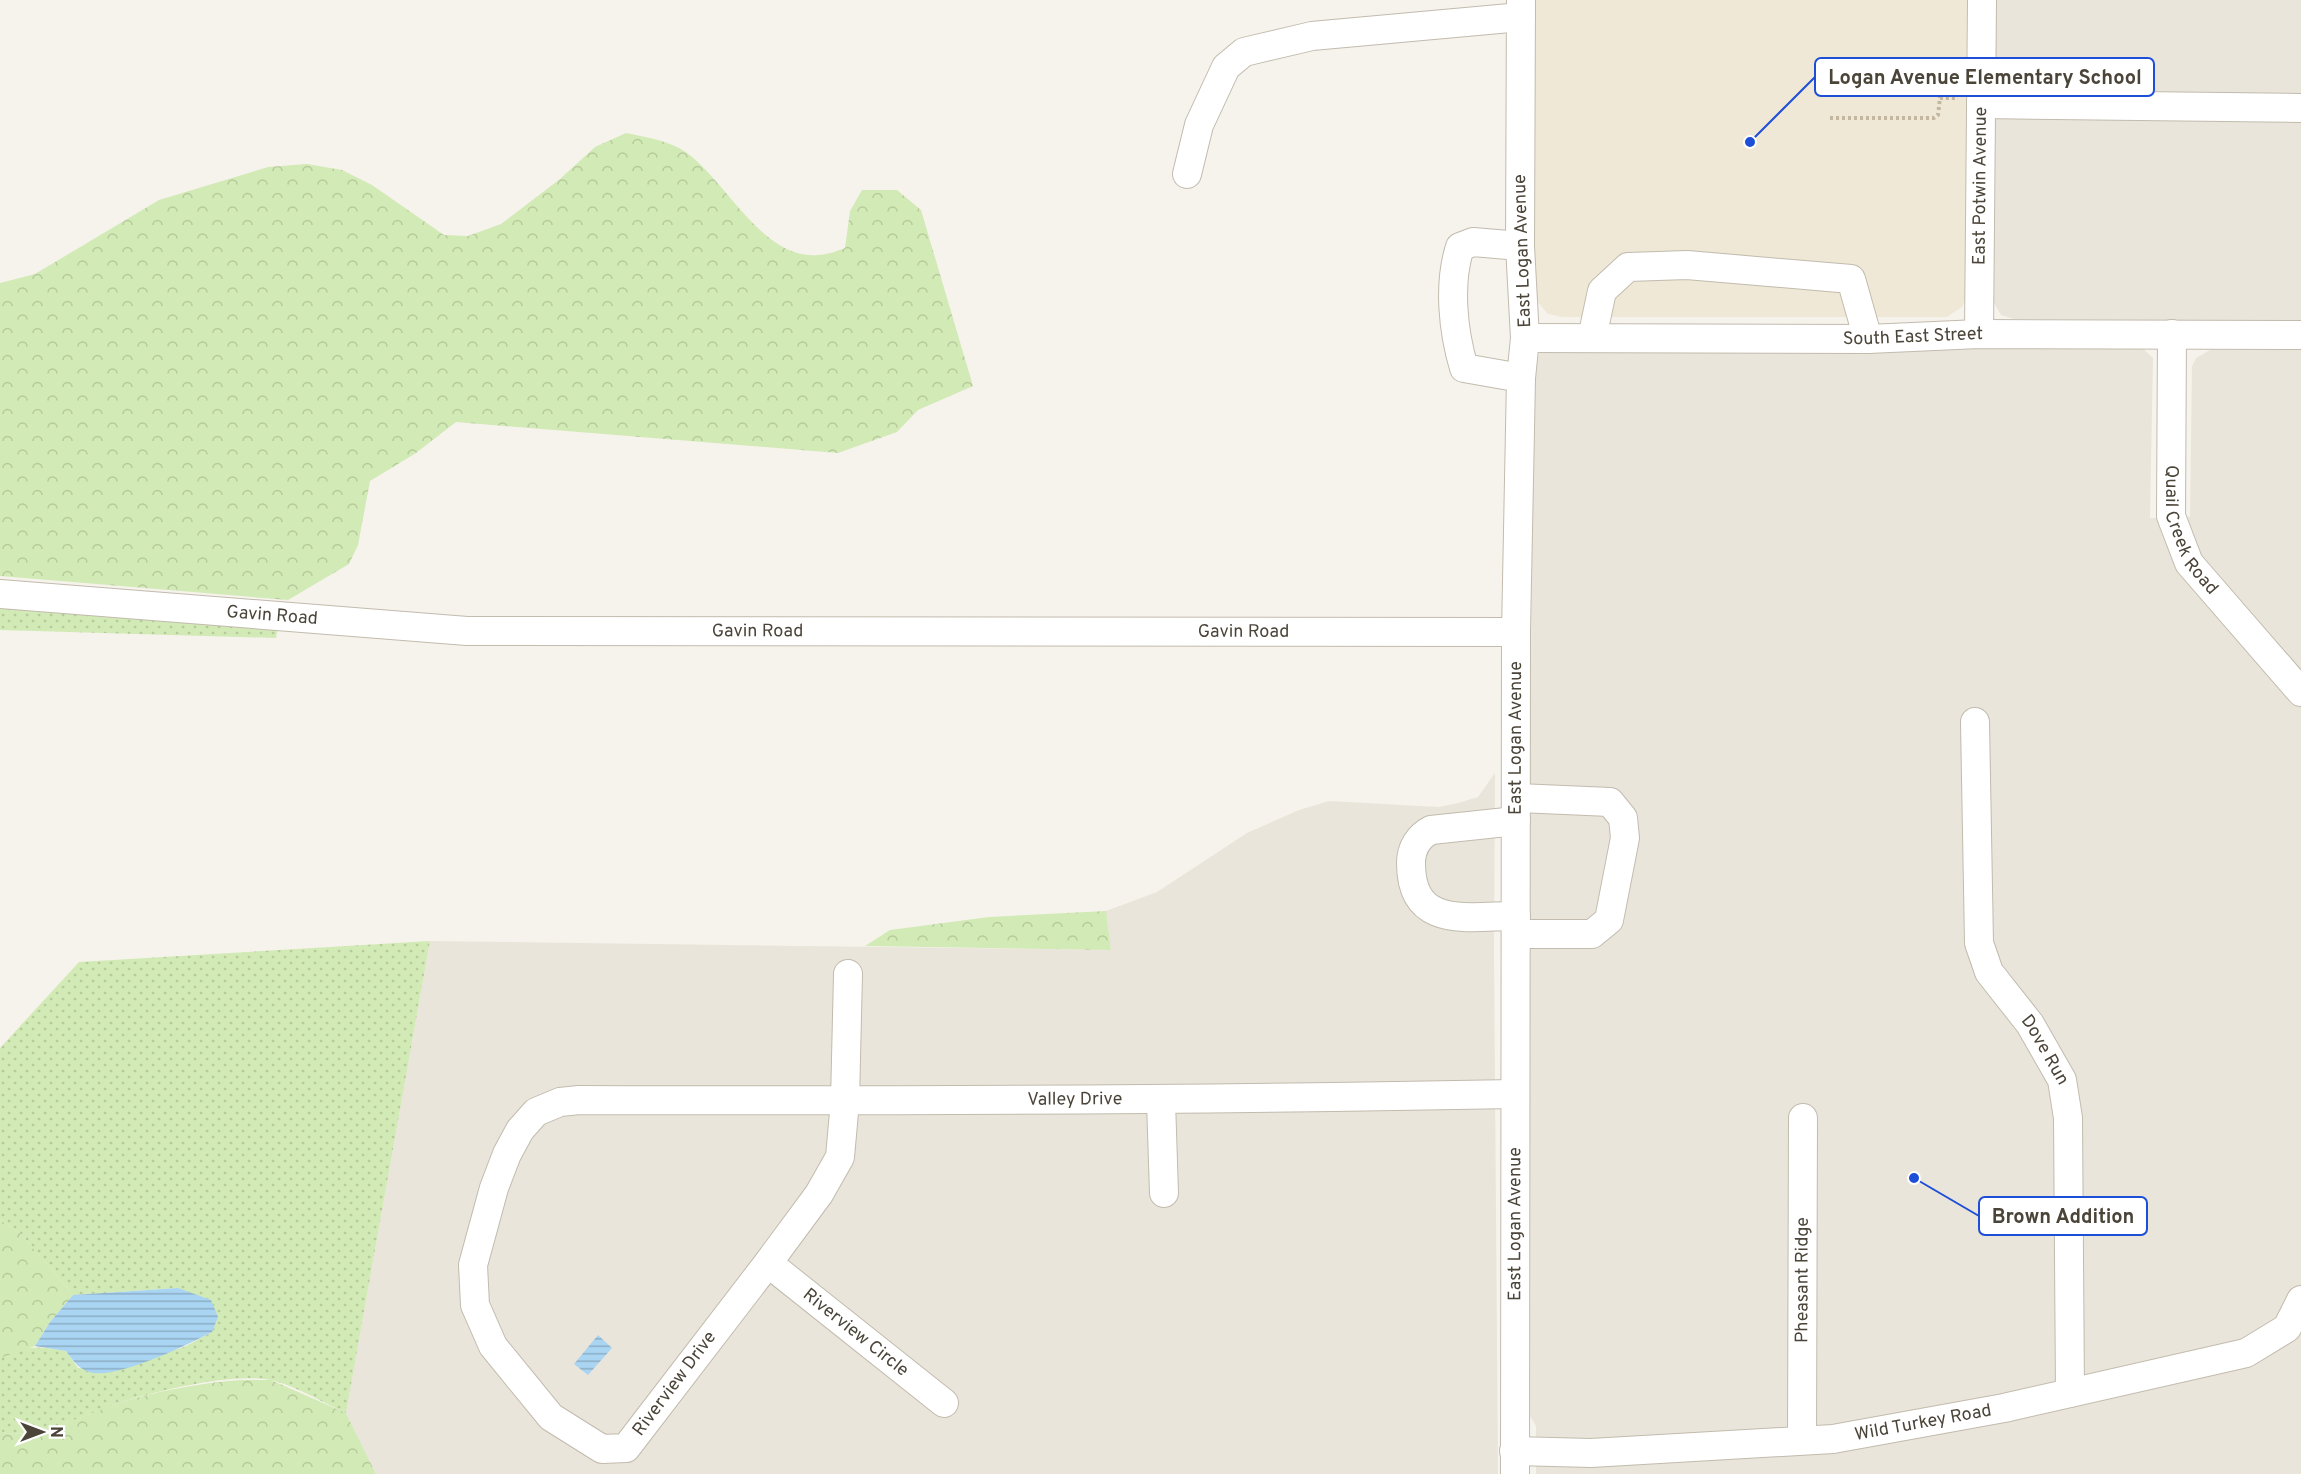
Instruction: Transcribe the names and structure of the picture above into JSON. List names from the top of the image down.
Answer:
{
  "streets": {
    "street": [
      "East Potwin Avenue",
      "East Logan Avenue",
      "South East Street",
      "Quail Creek Road",
      "Gavin Road",
      "Dove Run",
      "Valley Drive",
      "Pheasant Ridge",
      "Riverview Circle",
      "Riverview Drive",
      "Wild Turkey Road"
    ]
  },
  "crossings": [
    ["East Potwin Avenue", "South East Street"],
    ["East Logan Avenue", "South East Street"],
    ["East Logan Avenue", "Gavin Road"],
    ["East Logan Avenue", "Valley Drive"],
    ["East Logan Avenue", "Wild Turkey Road"],
    ["South East Street", "Quail Creek Road"],
    ["Dove Run", "Wild Turkey Road"],
    ["Valley Drive", "Riverview Drive"],
    ["Pheasant Ridge", "Wild Turkey Road"],
    ["Riverview Circle", "Riverview Drive"]
  ],
  "places": ["Logan Avenue Elementary School", "Brown Addition"],
  "north": "right"
}
